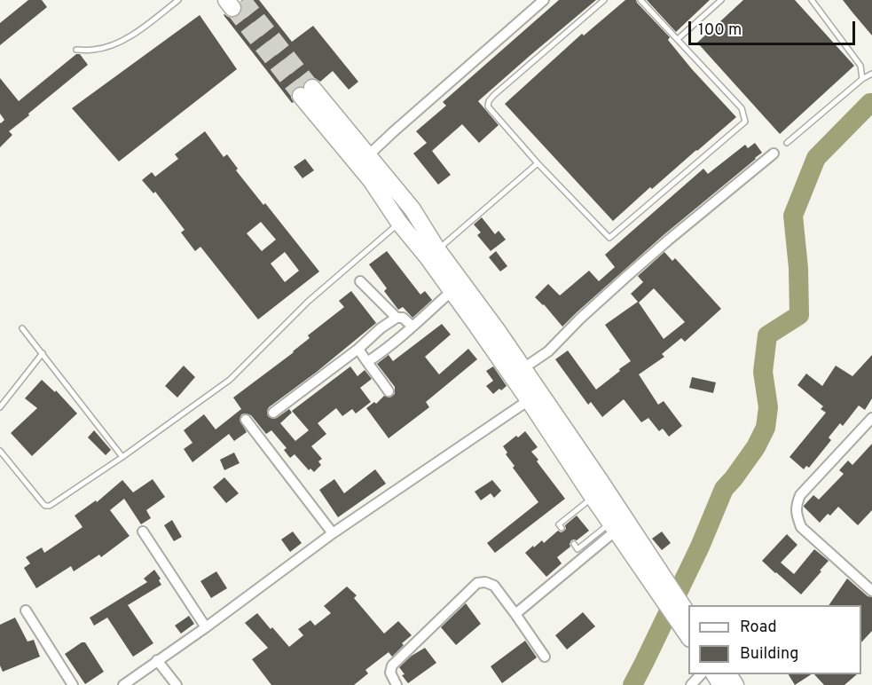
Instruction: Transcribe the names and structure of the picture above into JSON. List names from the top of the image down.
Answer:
{
  "legend": ["Road", "Building"],
  "scale_bar": "100 m"
}
